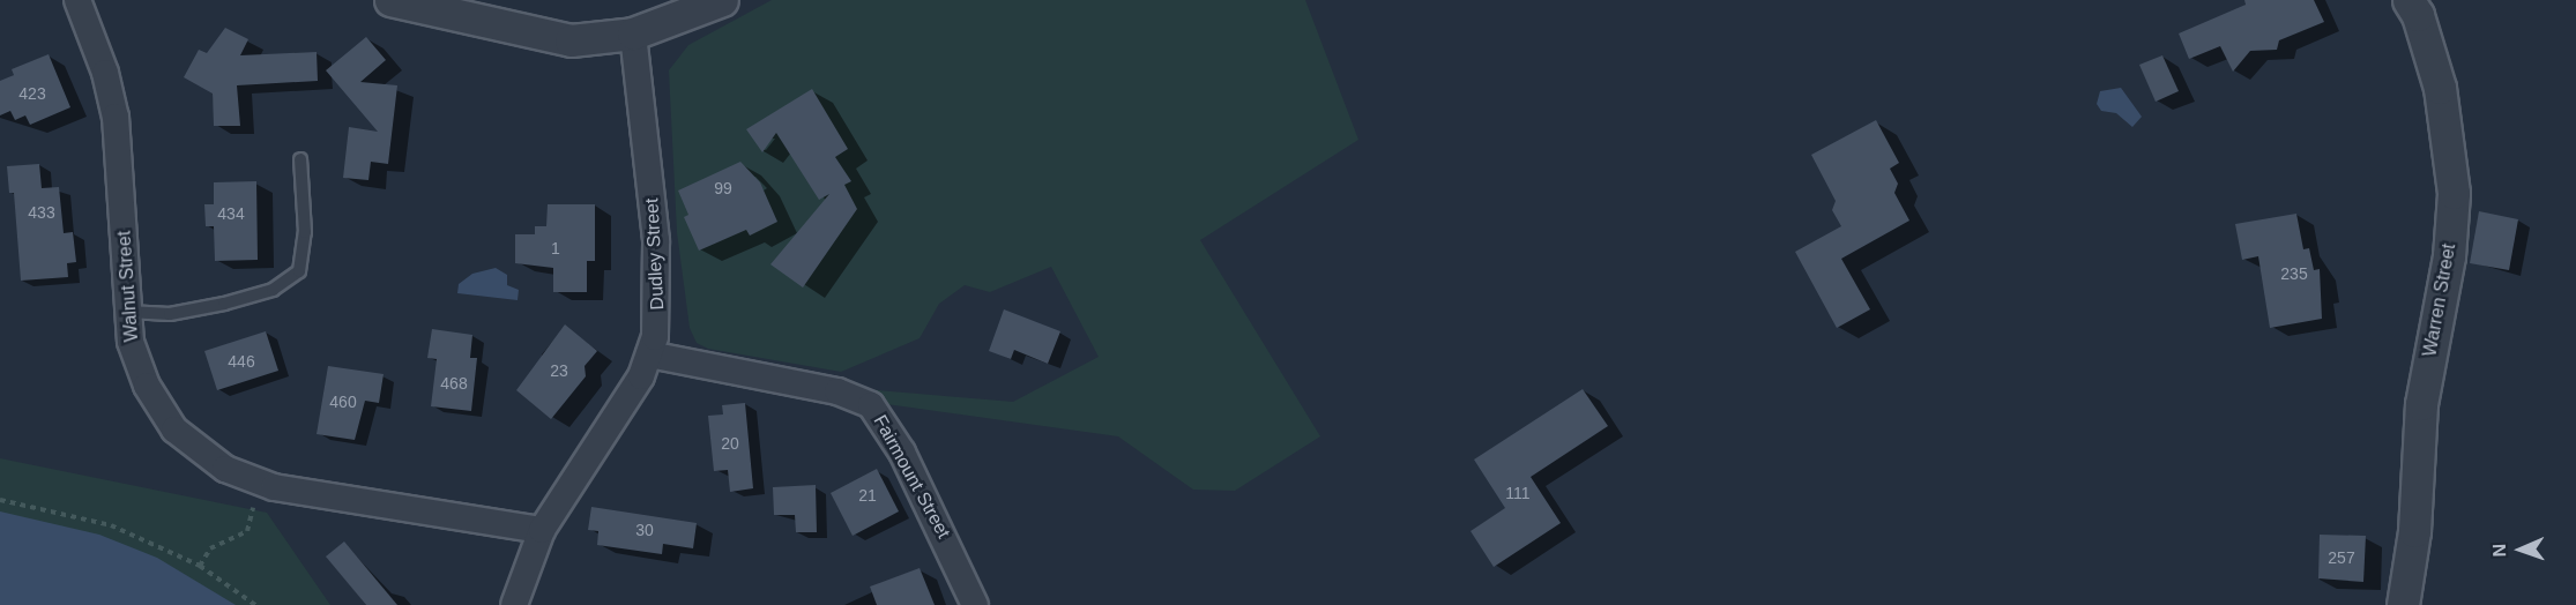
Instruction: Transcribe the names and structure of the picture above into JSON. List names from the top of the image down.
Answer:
{
  "streets": {
    "street": [
      "Dudley Street",
      "Walnut Street",
      "Warren Street",
      "Fairmount Street"
    ]
  },
  "crossings": [
    ["Dudley Street", "Walnut Street"],
    ["Dudley Street", "Fairmount Street"]
  ],
  "house_numbers": [
    "423",
    "99",
    "433",
    "434",
    "1",
    "235",
    "446",
    "23",
    "468",
    "460",
    "20",
    "111",
    "21",
    "30",
    "257"
  ],
  "north": "left"
}
